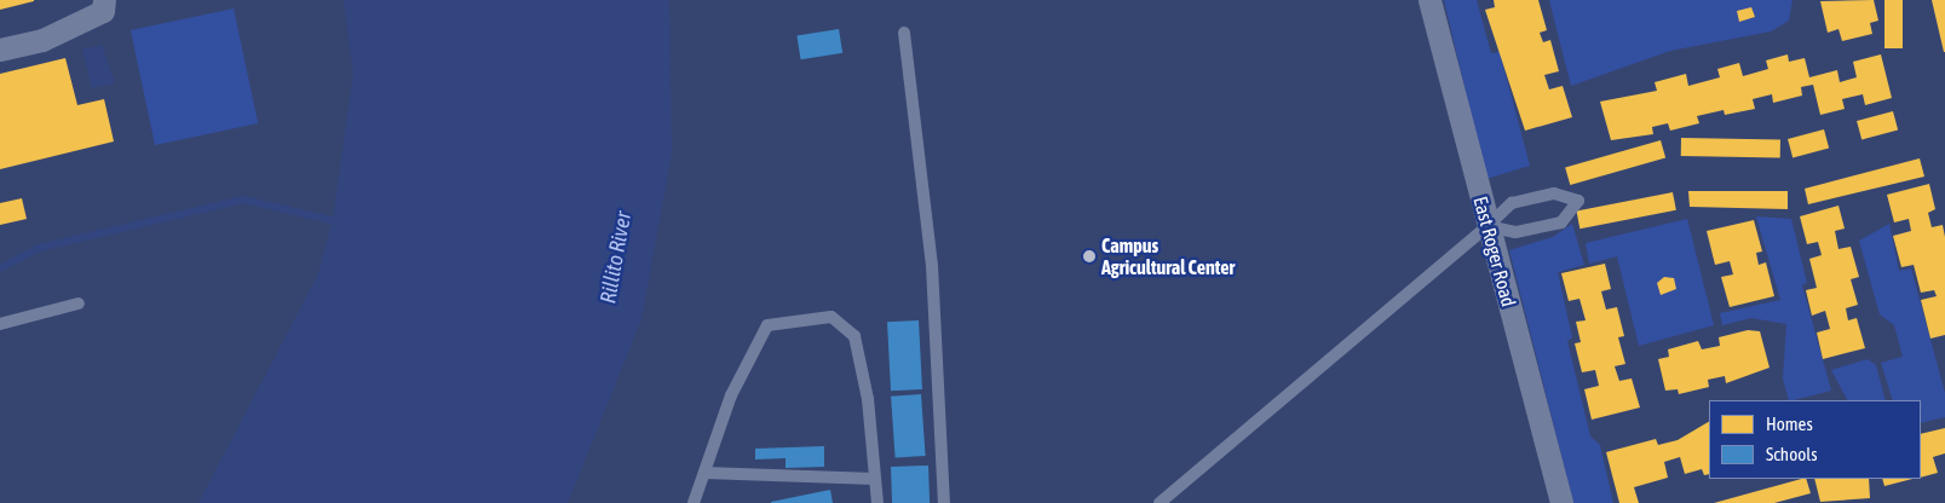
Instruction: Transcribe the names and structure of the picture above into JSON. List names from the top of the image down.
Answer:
{
  "streets": {
    "street": ["East Roger Road"]
  },
  "water": ["Rillito River"],
  "places": ["Campus Agricultural Center"],
  "legend": ["Homes", "Schools"]
}
